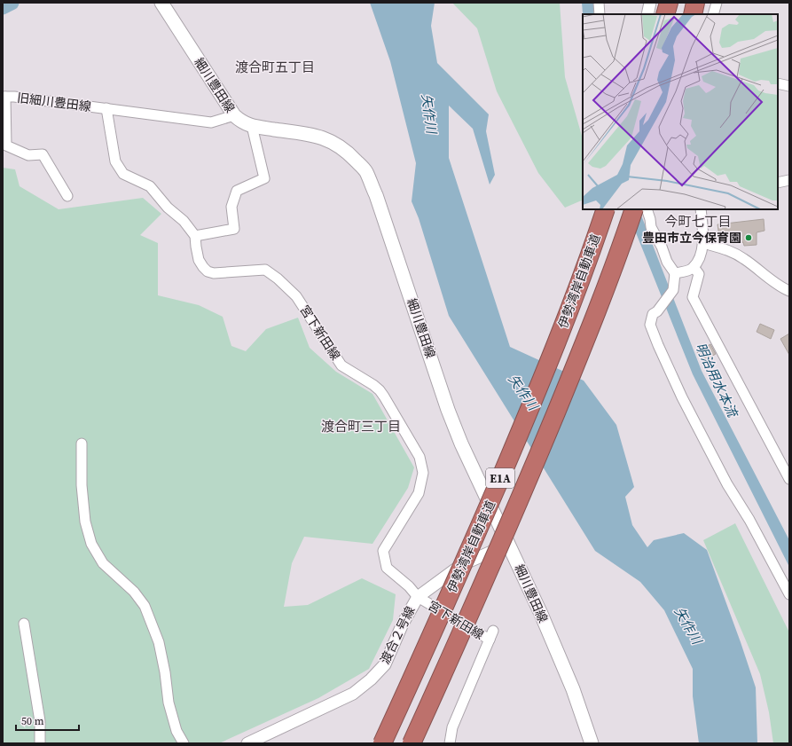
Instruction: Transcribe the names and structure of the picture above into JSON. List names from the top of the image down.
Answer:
{
  "streets": {
    "highway": ["伊勢湾岸自動車道", "E1A"],
    "main road": ["細川豊田線"],
    "street": ["旧細川豊田線", "宮下新田線", "渡合２号線"]
  },
  "crossings": [
    ["細川豊田線", "旧細川豊田線"],
    ["細川豊田線", "渡合２号線"],
    ["宮下新田線", "渡合２号線"]
  ],
  "districts": ["渡合町五丁目", "今町七丁目", "渡合町三丁目"],
  "water": ["矢作川", "明治用水本流"],
  "places": ["豊田市立今保育園"],
  "scale_bar": "50 m"
}
